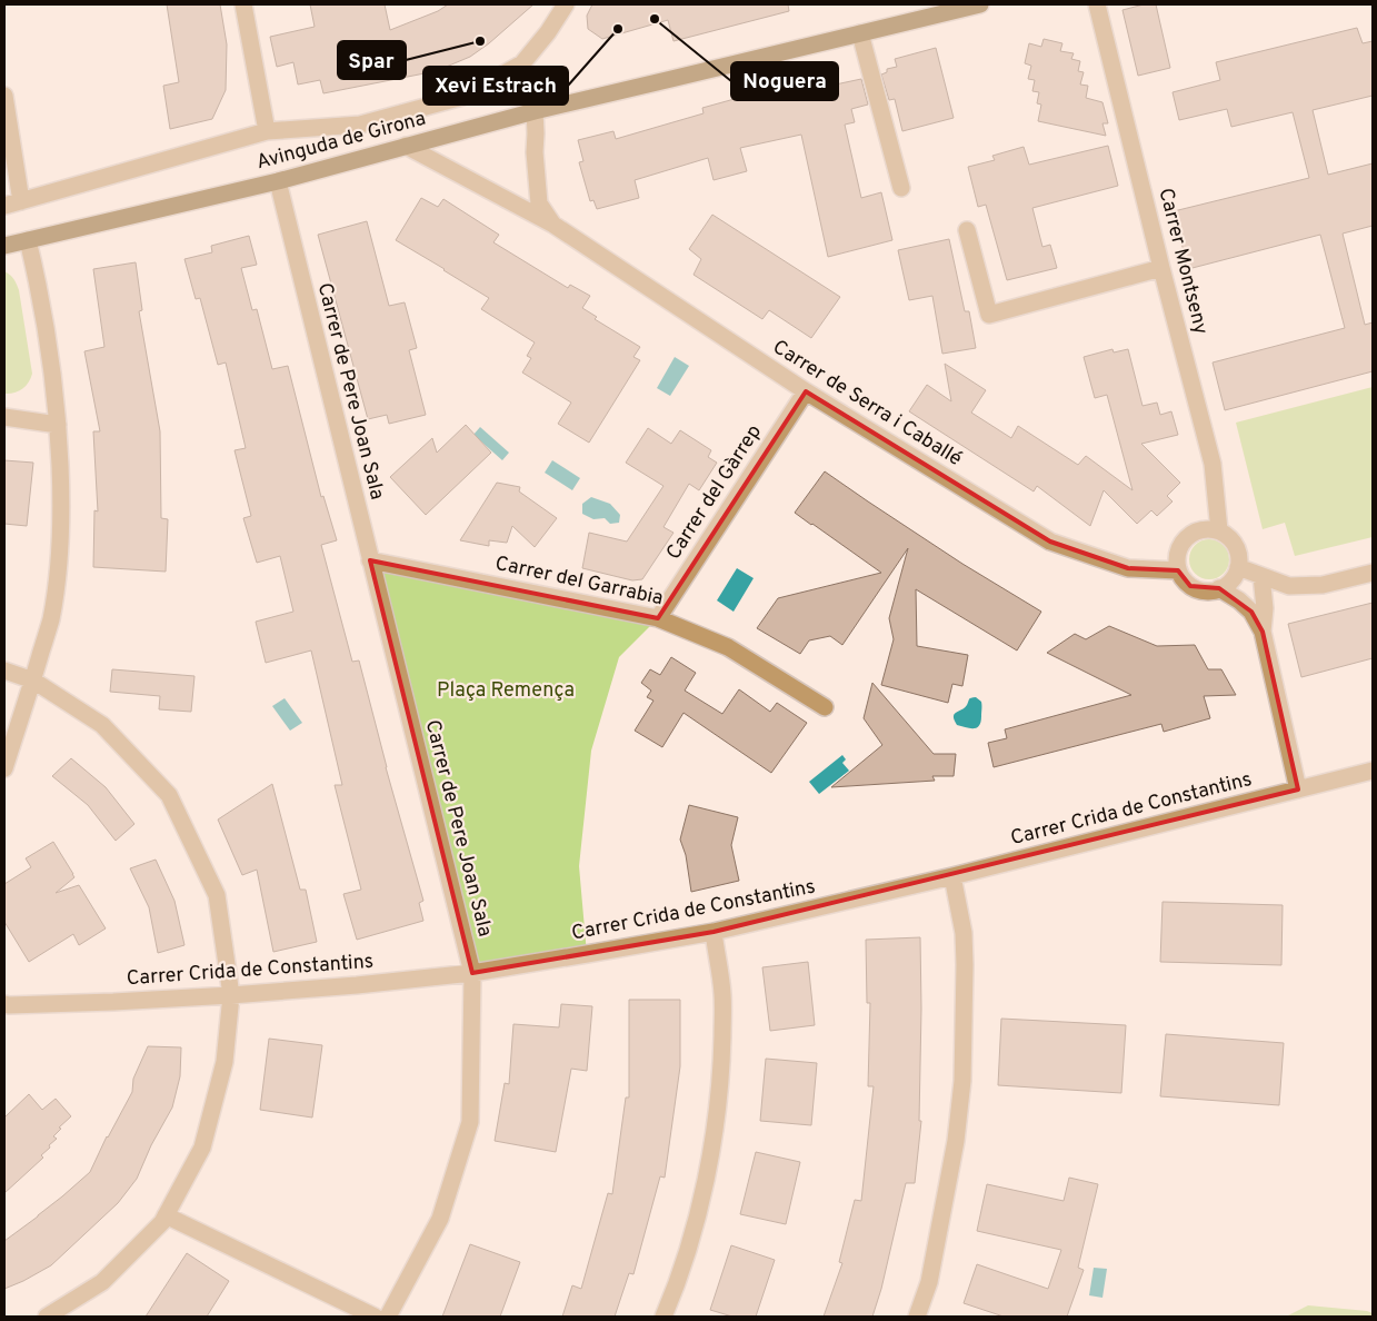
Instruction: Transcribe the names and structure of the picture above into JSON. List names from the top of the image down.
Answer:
{
  "streets": {
    "main road": ["Avinguda de Girona"],
    "street": [
      "Carrer Montseny",
      "Carrer de Pere Joan Sala",
      "Carrer de Serra i Caballé",
      "Carrer del Gàrrep",
      "Carrer del Garrabia",
      "Carrer Crida de Constantins"
    ]
  },
  "crossings": [
    ["Avinguda de Girona", "Carrer de Pere Joan Sala"],
    ["Avinguda de Girona", "Carrer de Serra i Caballé"],
    ["Carrer Montseny", "Carrer de Serra i Caballé"],
    ["Carrer de Pere Joan Sala", "Carrer del Garrabia"],
    ["Carrer de Pere Joan Sala", "Carrer Crida de Constantins"],
    ["Carrer de Serra i Caballé", "Carrer del Gàrrep"],
    ["Carrer del Gàrrep", "Carrer del Garrabia"]
  ],
  "parks": ["Plaça Remença"],
  "places": ["Noguera", "Xevi Estrach", "Spar"]
}
